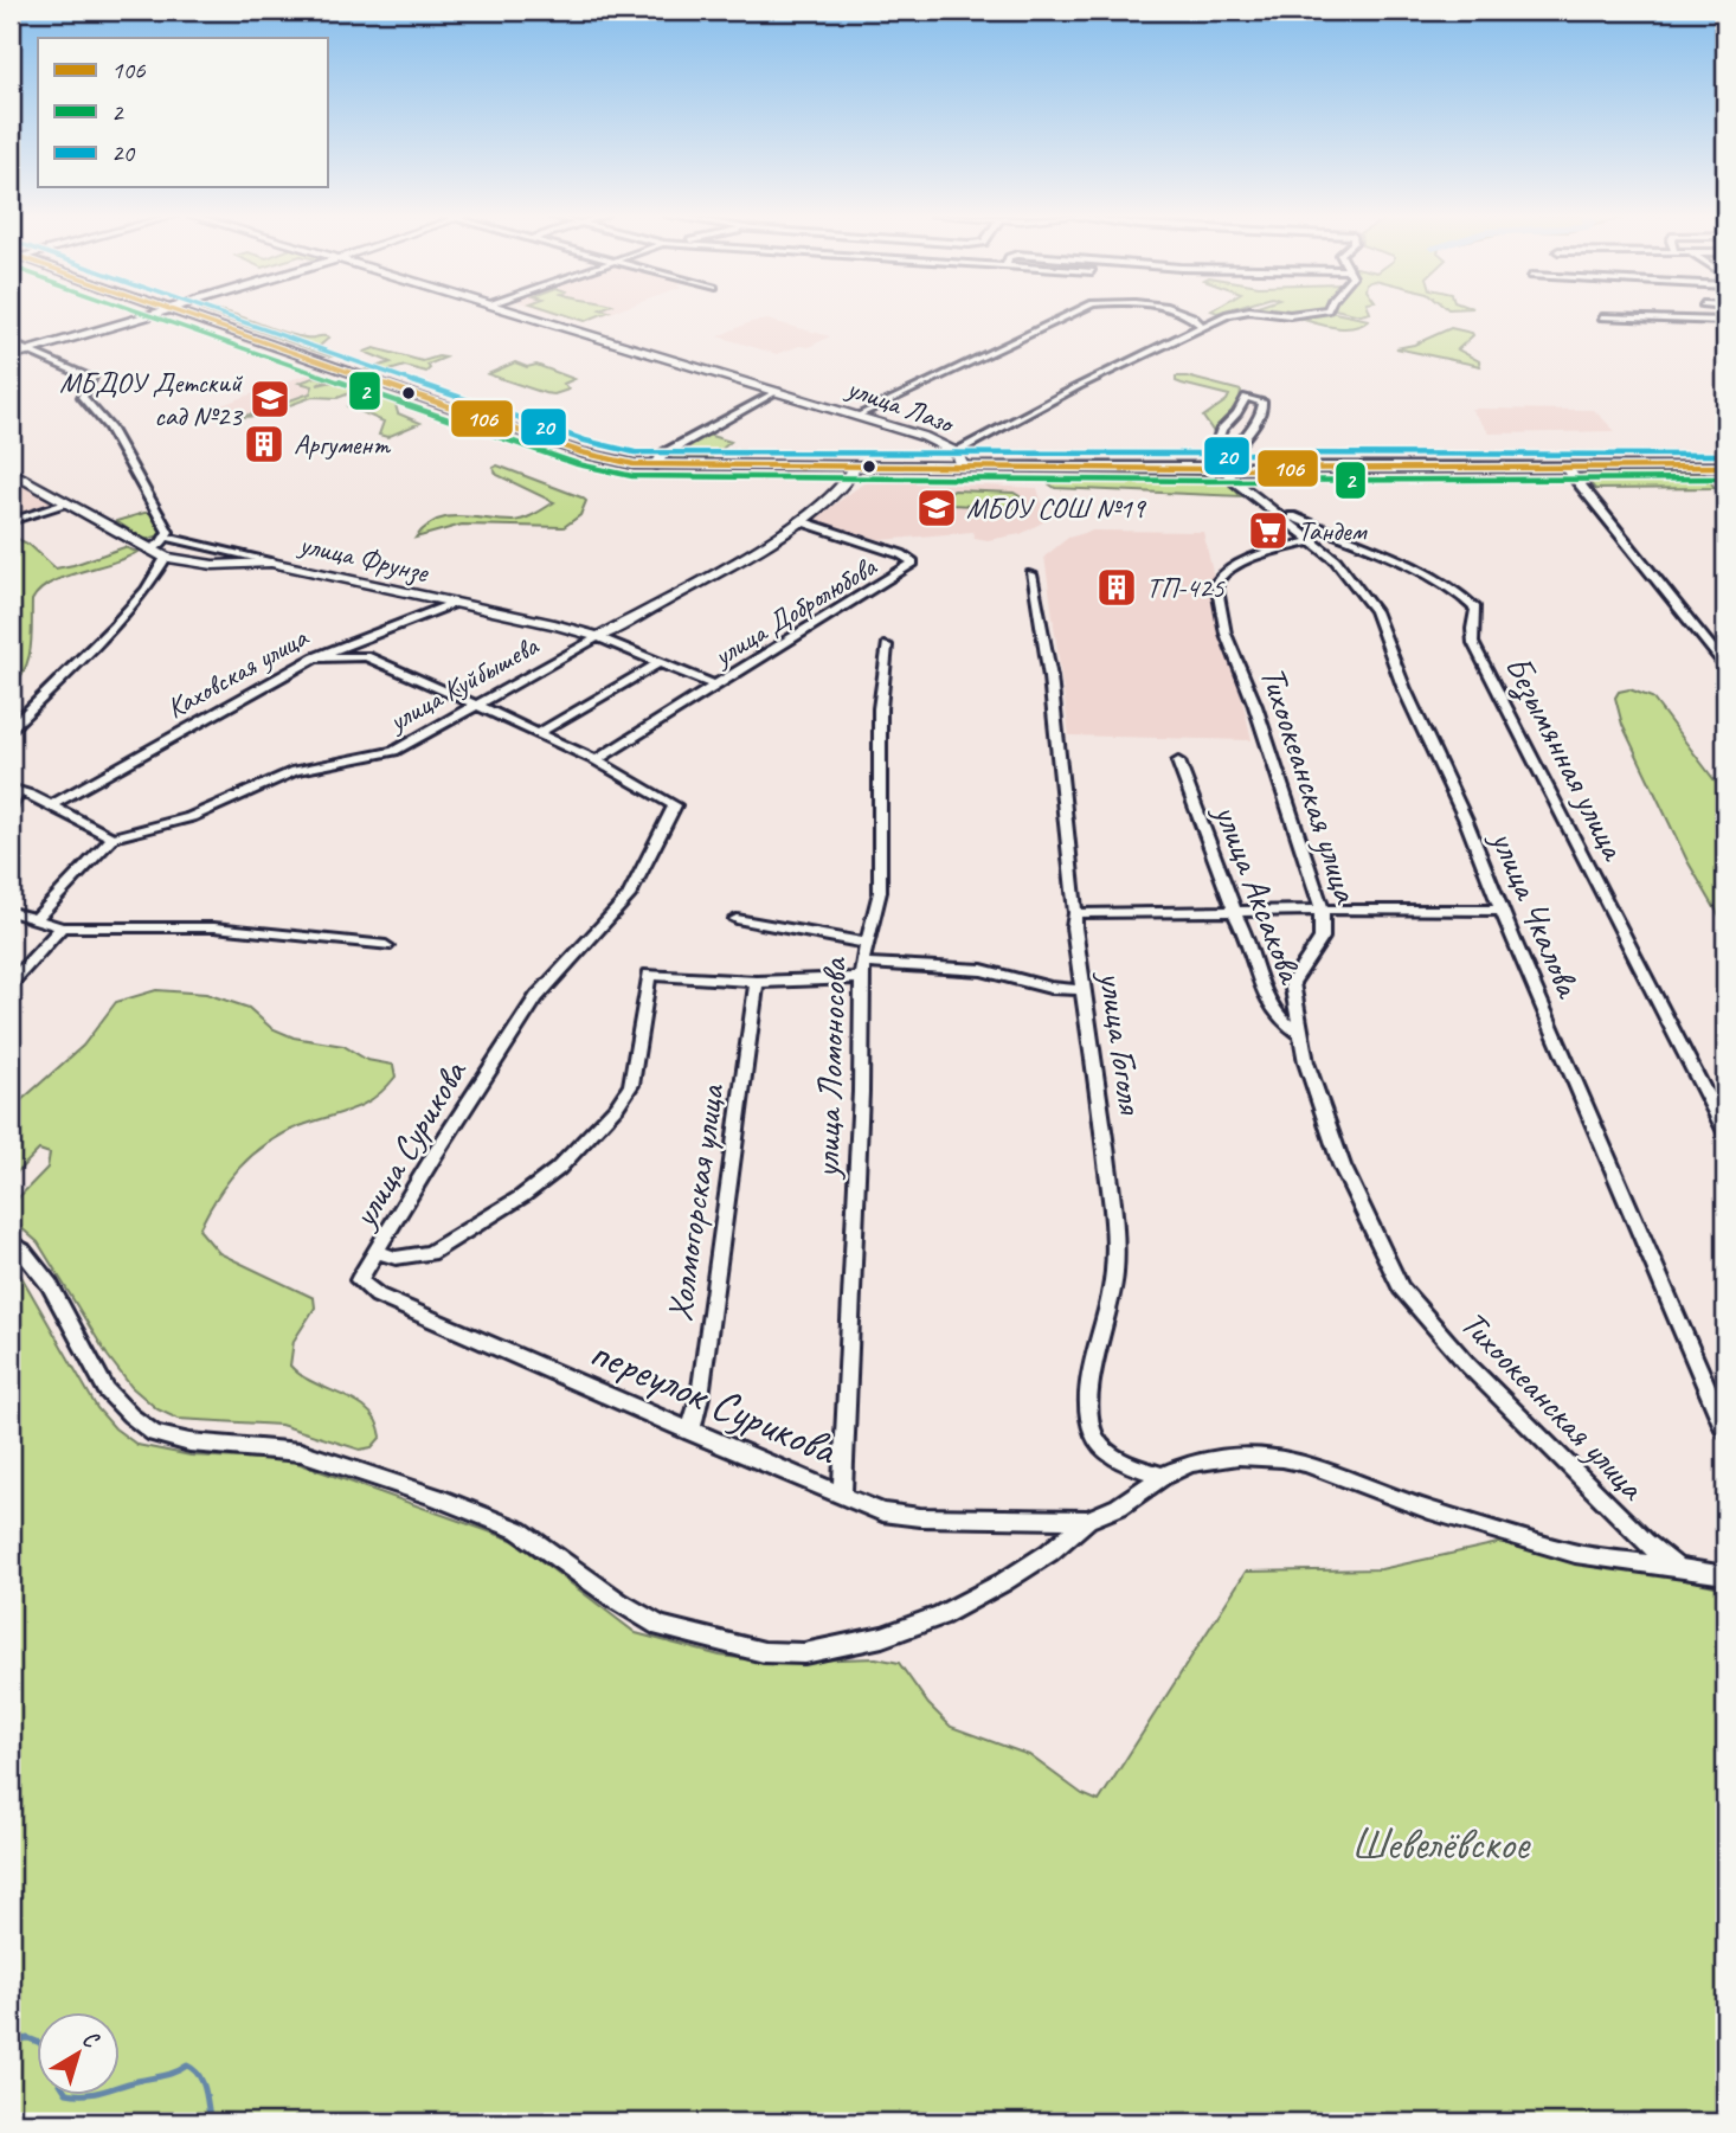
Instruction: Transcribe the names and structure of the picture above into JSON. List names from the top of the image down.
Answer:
{
  "streets": {
    "main road": ["улица Лазо", "улица Фрунзе", "улица Куйбышева"],
    "street": [
      "улица Добролюбова",
      "Каховская улица",
      "Безымянная улица",
      "Тихоокеанская улица",
      "улица Аксакова",
      "улица Чкалова",
      "улица Гоголя",
      "улица Ломоносова",
      "улица Сурикова",
      "Холмогорская улица",
      "переулок Сурикова"
    ]
  },
  "crossings": [
    ["улица Фрунзе", "улица Добролюбова"],
    ["улица Фрунзе", "Каховская улица"],
    ["улица Фрунзе", "улица Куйбышева"],
    ["улица Добролюбова", "улица Куйбышева"],
    ["улица Добролюбова", "улица Сурикова"],
    ["Безымянная улица", "улица Чкалова"],
    ["Тихоокеанская улица", "улица Аксакова"],
    ["Тихоокеанская улица", "улица Чкалова"],
    ["улица Ломоносова", "переулок Сурикова"],
    ["улица Сурикова", "Холмогорская улица"],
    ["улица Сурикова", "переулок Сурикова"],
    ["Холмогорская улица", "переулок Сурикова"]
  ],
  "parks": ["Шевелёвское"],
  "places": {
    "school or university": ["МБДОУ Детский сад №23", "МБОУ СОШ №19"],
    "building": ["Аргумент", "ТП-425"],
    "supermarket": ["Тандем"]
  },
  "lines": ["transit line 106", "transit line 2", "transit line 20"],
  "legend": ["106", "2", "20"],
  "north": "top right"
}
